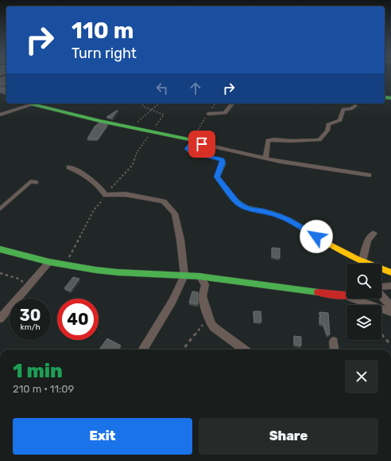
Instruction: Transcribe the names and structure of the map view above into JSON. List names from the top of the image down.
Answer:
{
  "page": {
    "turn": ["110 m", "Turn right"],
    "speed": "30 km/h",
    "limit": "40",
    "heading": ["1 min", "210 m · 11:09"],
    "buttons": ["Exit", "Share"]
  }
}
